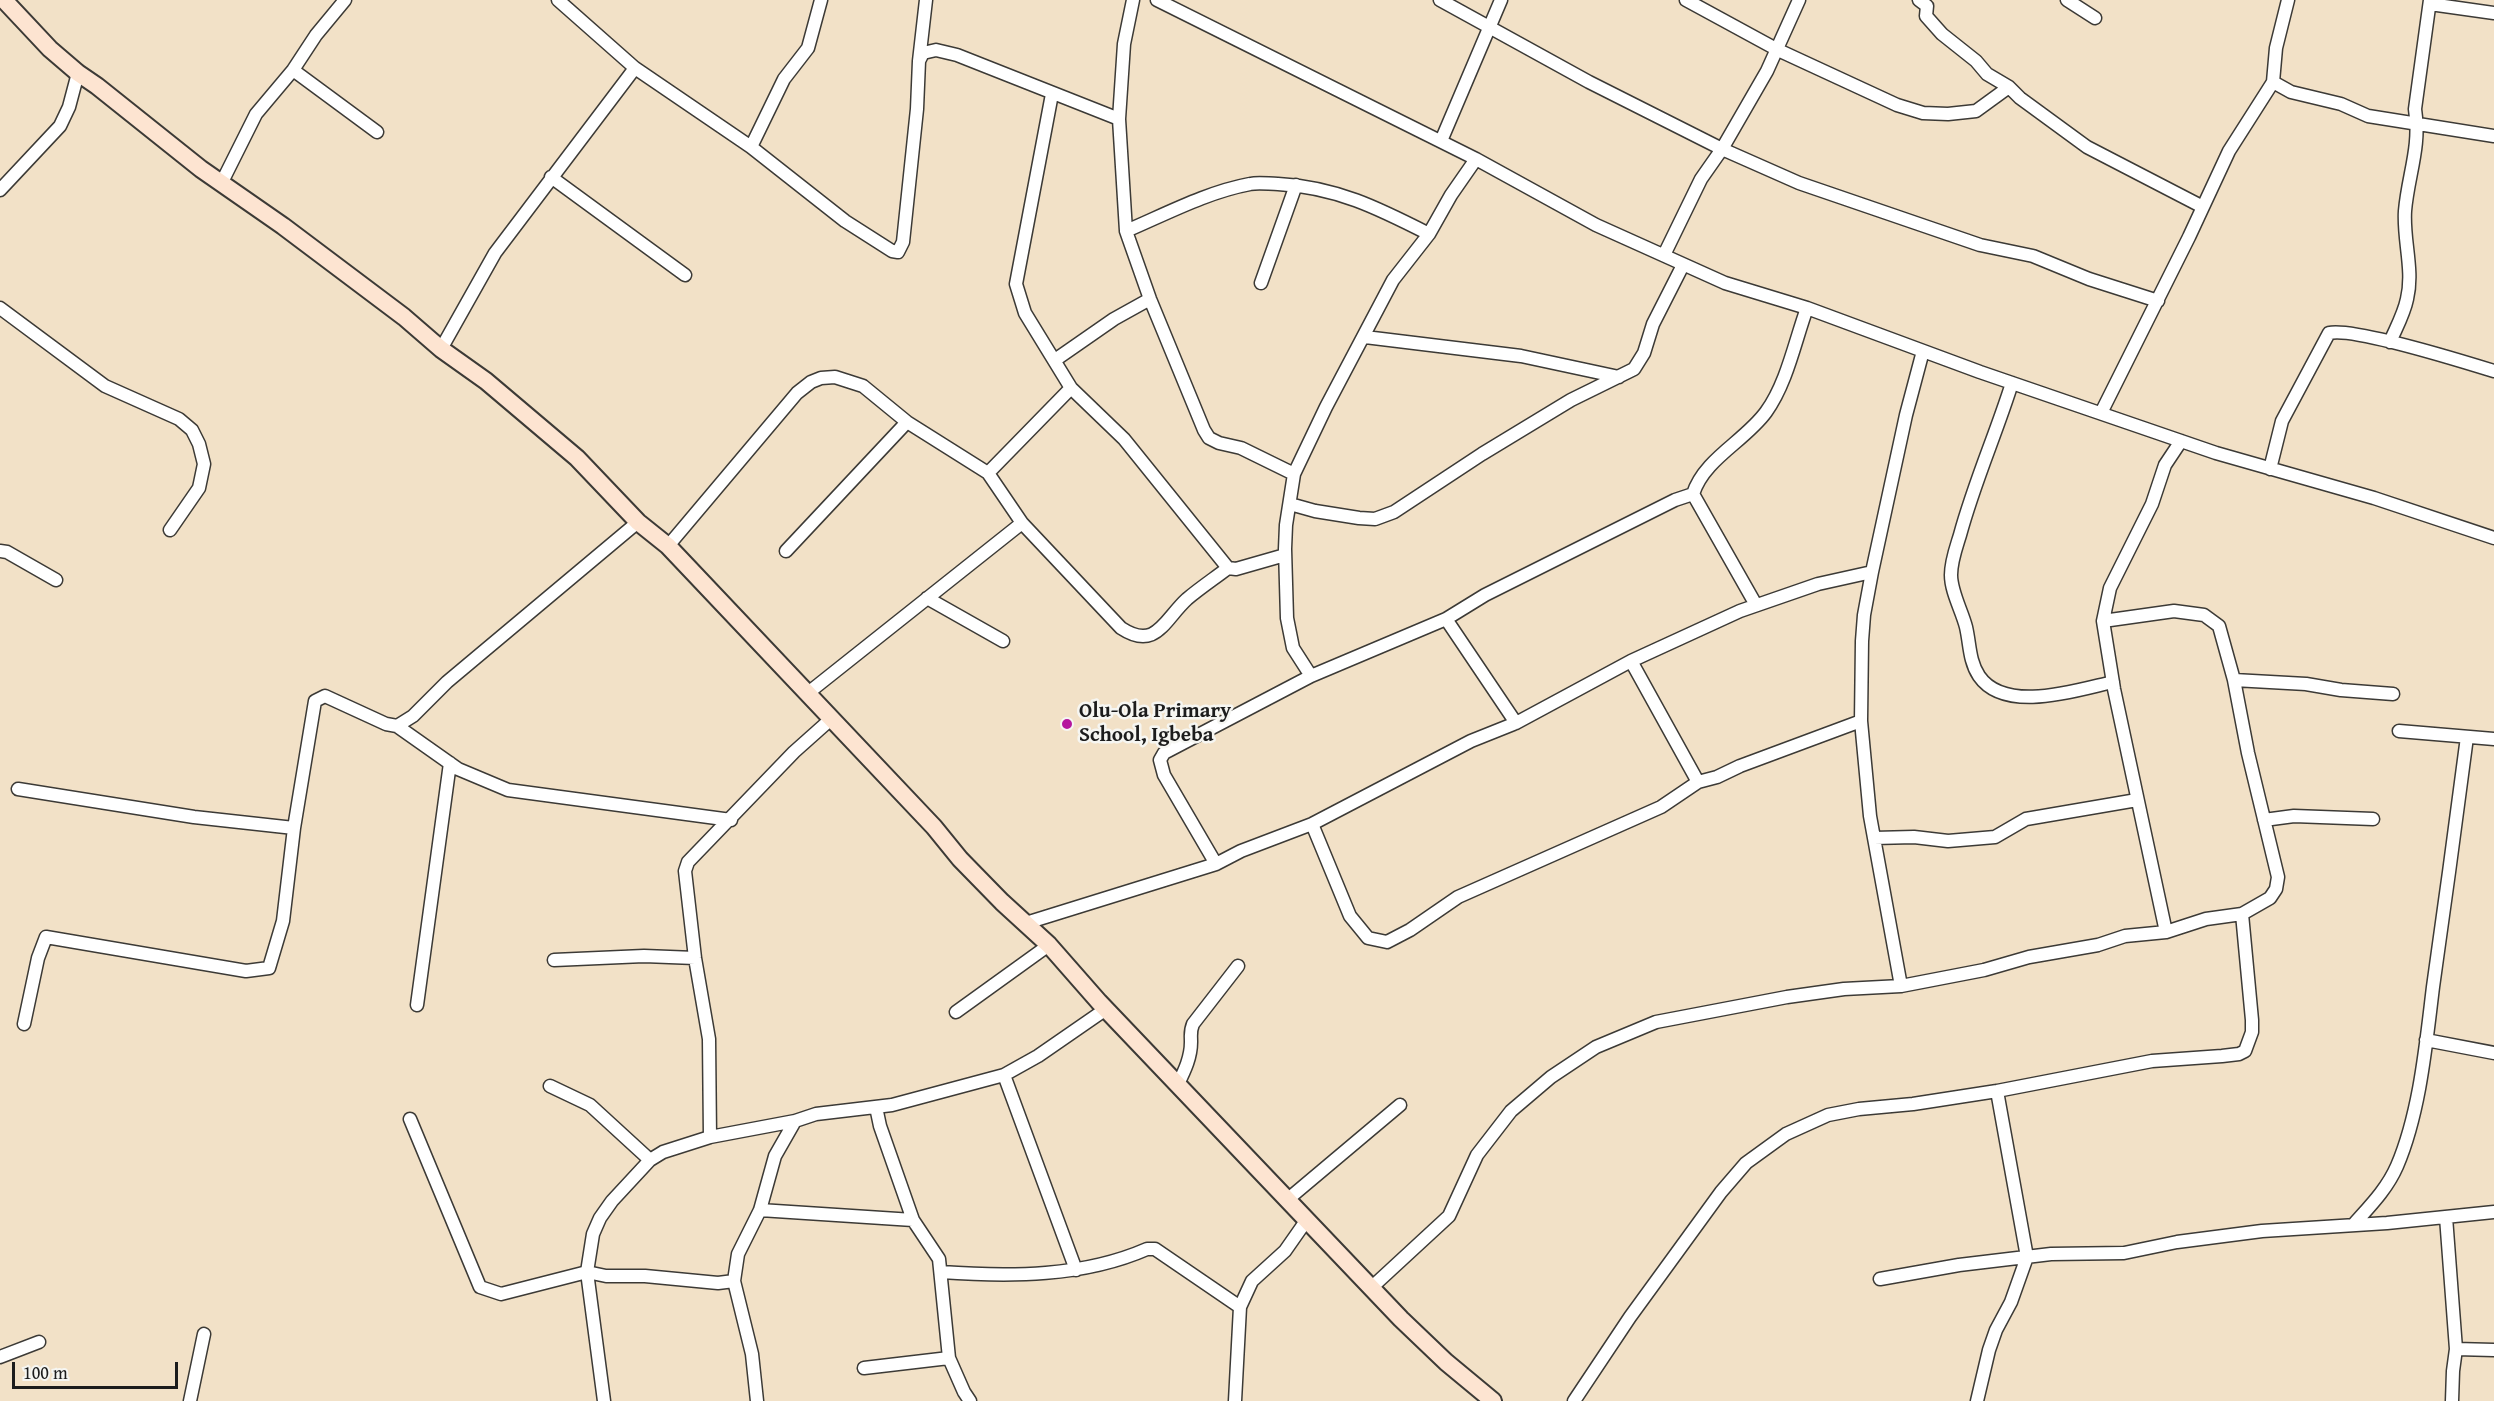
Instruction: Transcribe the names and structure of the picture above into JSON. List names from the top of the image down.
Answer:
{
  "places": ["Olu-Ola Primary School, Igbeba"],
  "scale_bar": "100 m"
}
